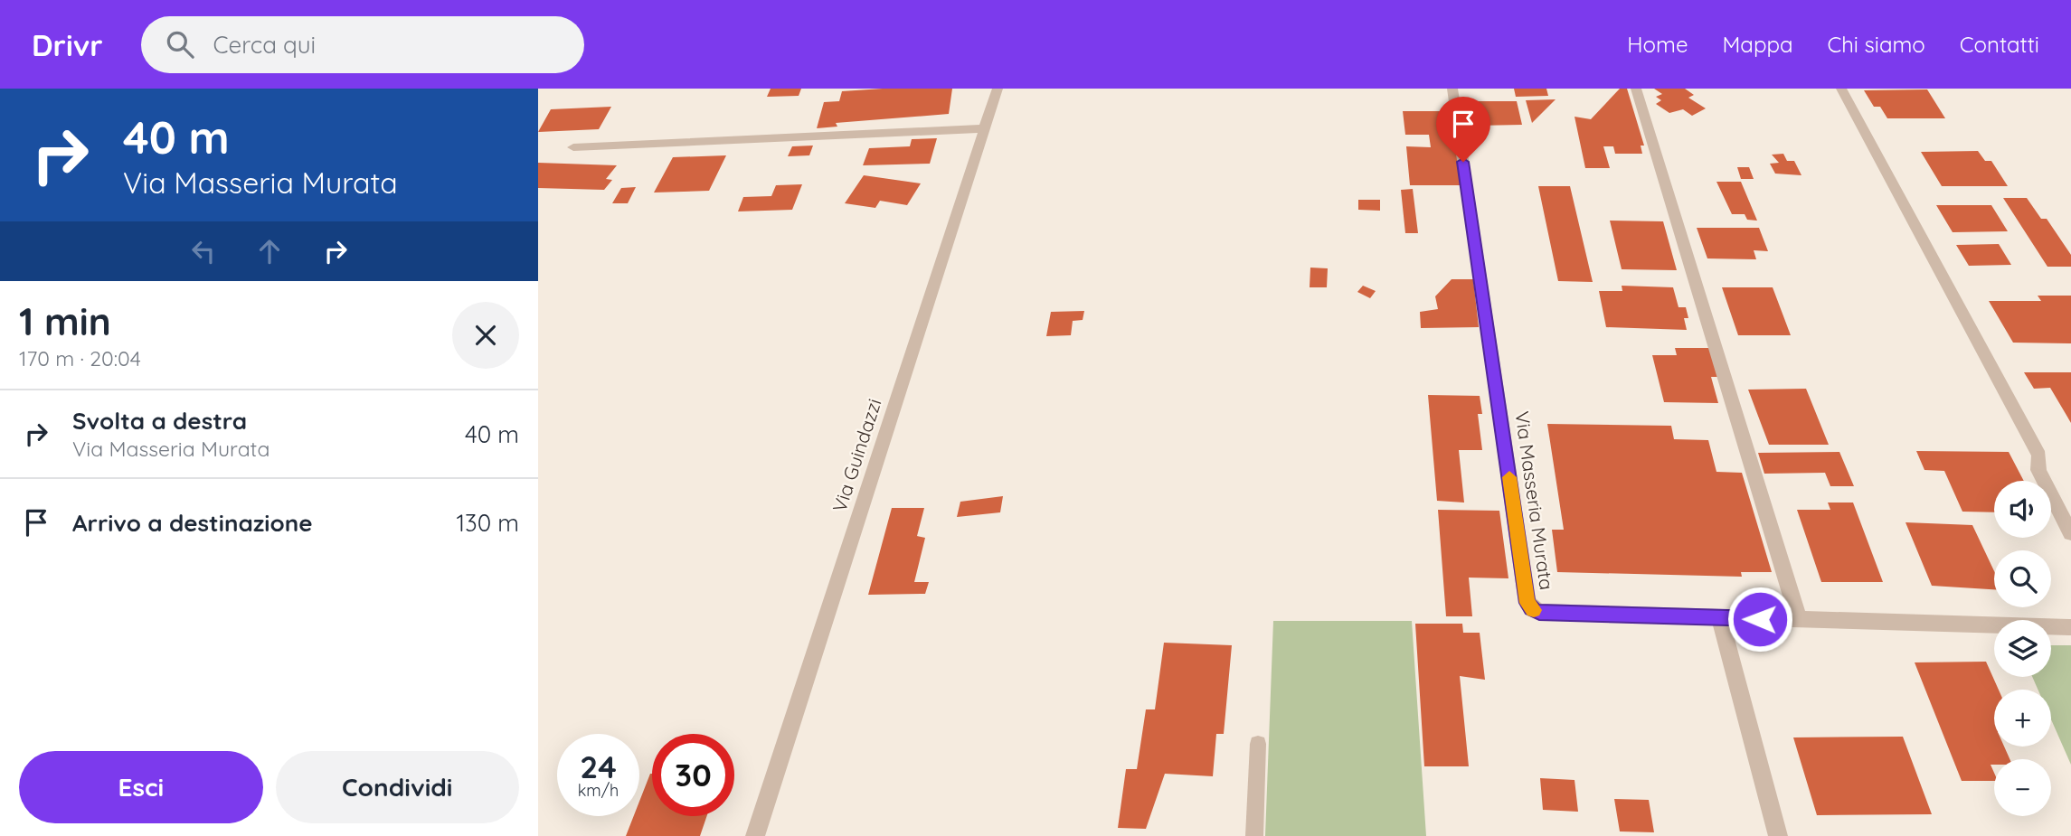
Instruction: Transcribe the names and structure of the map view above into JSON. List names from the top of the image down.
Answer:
{
  "streets": {
    "street": ["Via Guindazzi", "Via Masseria Murata"]
  },
  "page": {
    "header": "Drivr",
    "search": "Cerca qui",
    "nav": [
      "Home",
      "Mappa",
      "Chi siamo",
      "Contatti"
    ],
    "turn": ["40 m", "Via Masseria Murata"],
    "heading": ["1 min", "170 m · 20:04"],
    "list": [
      {
        "name": "Svolta a destra",
        "note": "Via Masseria Murata",
        "value": "40 m"
      },
      {
        "name": "Arrivo a destinazione",
        "value": "130 m"
      }
    ],
    "map_buttons": ["+", "−"],
    "speed": "24 km/h",
    "limit": "30",
    "buttons": ["Esci", "Condividi"]
  }
}
